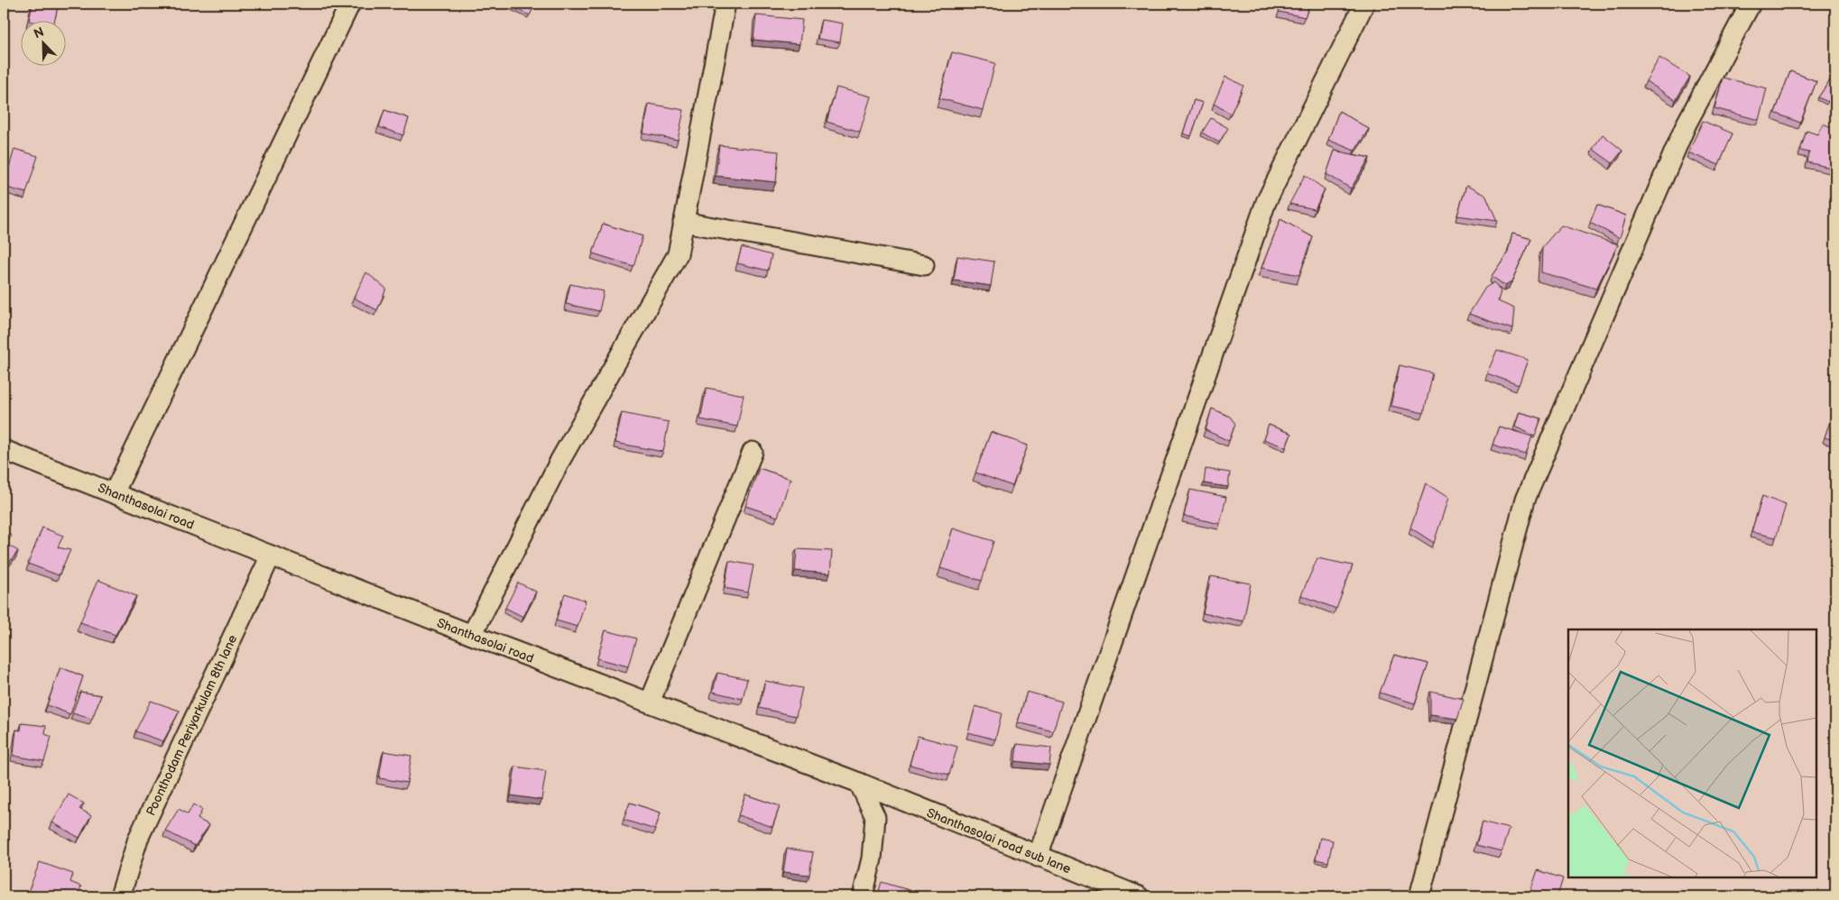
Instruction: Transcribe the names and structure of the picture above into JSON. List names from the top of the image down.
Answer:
{
  "streets": {
    "street": ["Shanthasolai road", "Poonthodam Periyarkulam 8th lane", "Shanthasolai road sub lane"]
  },
  "crossings": [
    ["Shanthasolai road", "Poonthodam Periyarkulam 8th lane"],
    ["Shanthasolai road", "Shanthasolai road sub lane"]
  ],
  "north": "top left"
}
